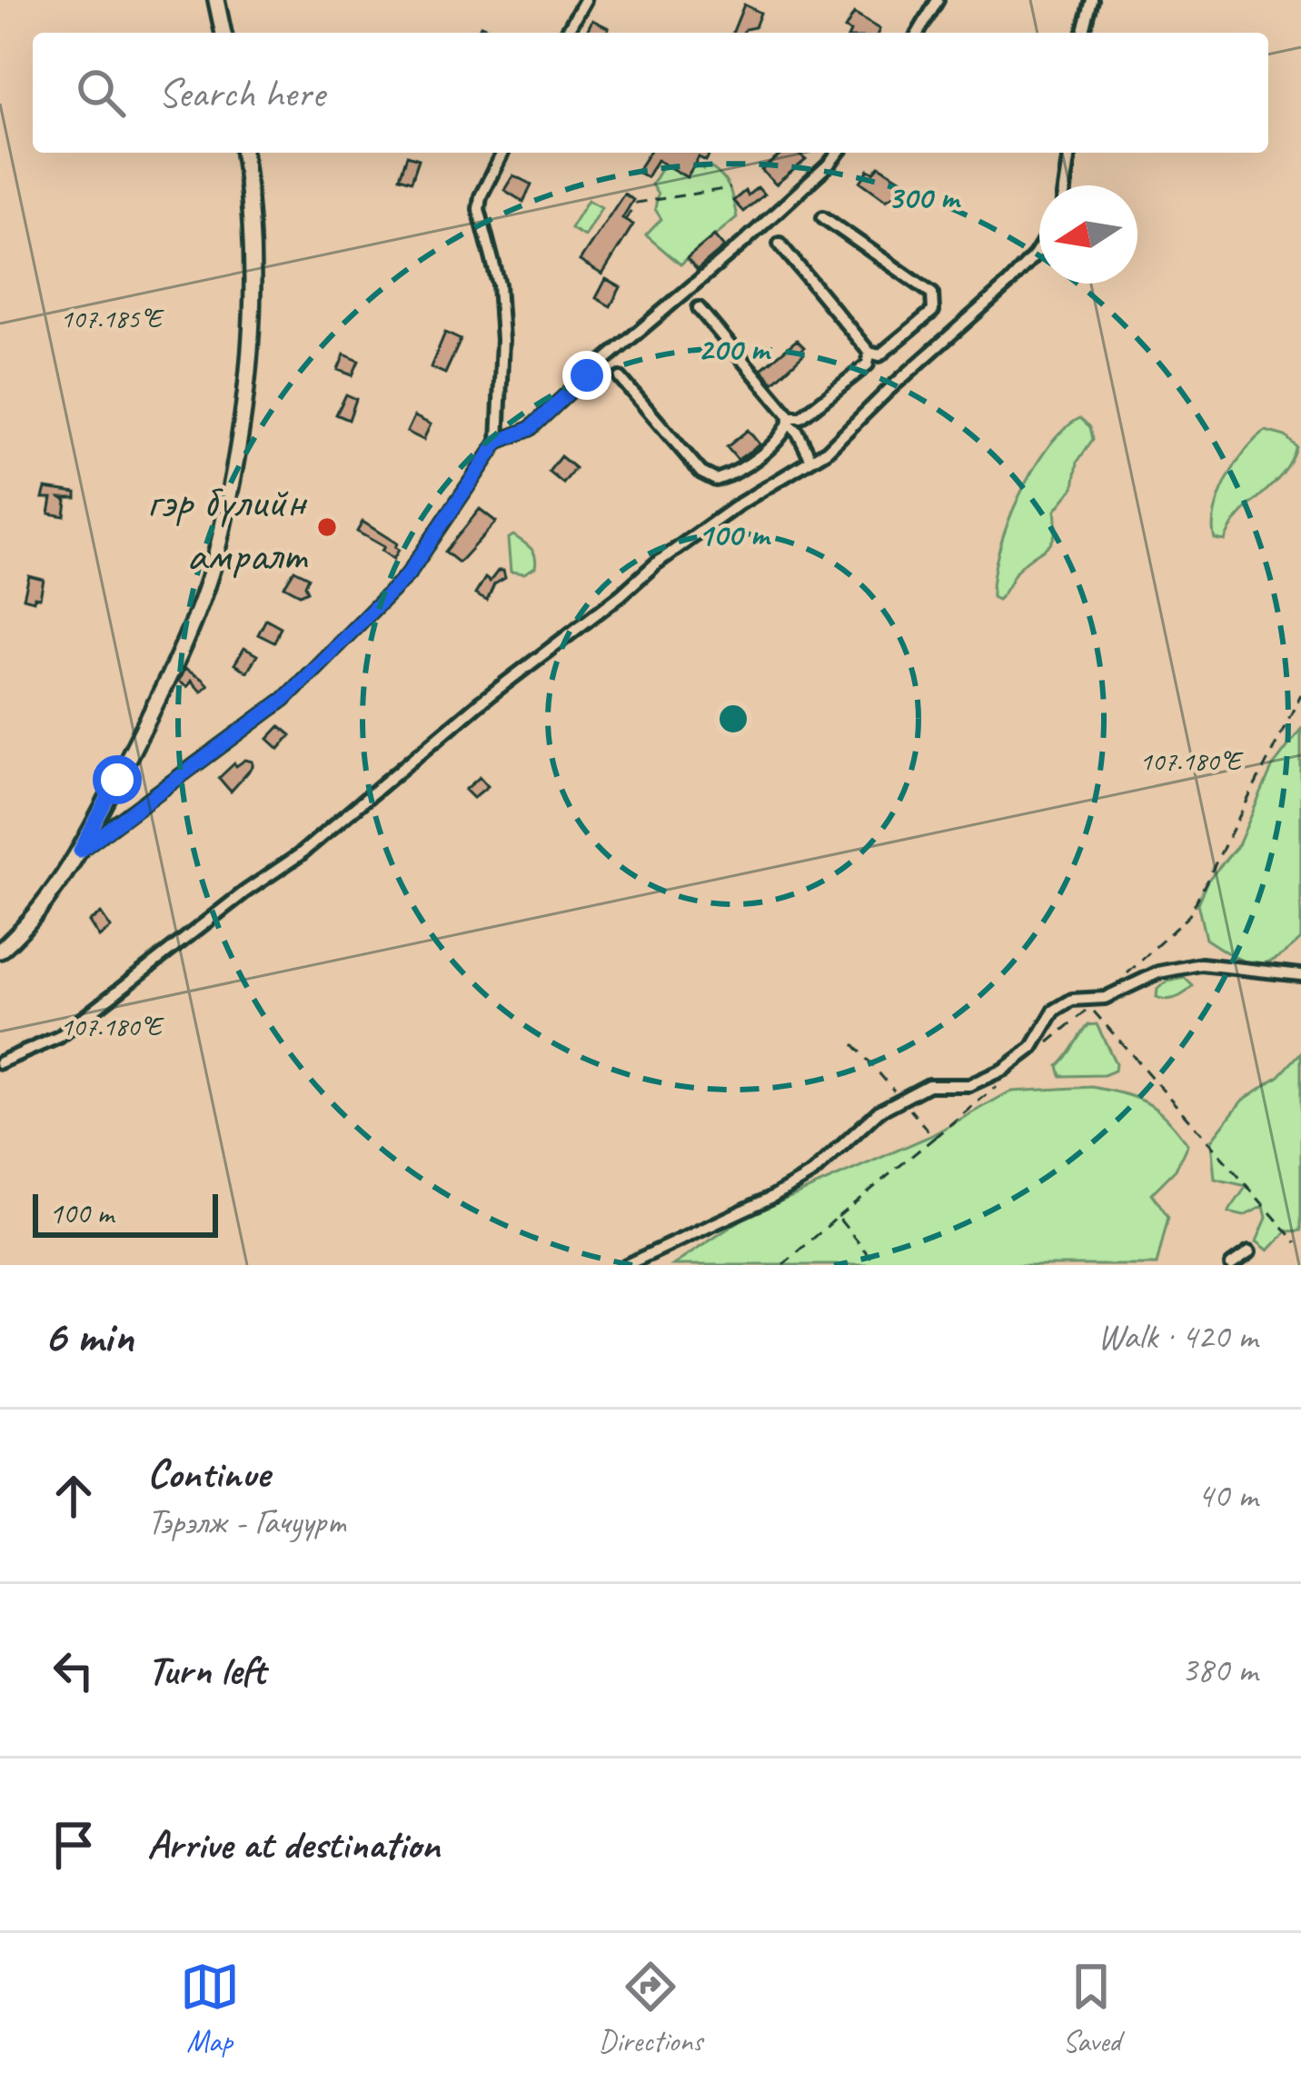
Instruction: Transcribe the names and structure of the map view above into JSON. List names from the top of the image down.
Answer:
{
  "places": ["гэр бүлийн амралт"],
  "scale_bar": "100 m",
  "north": "left",
  "page": {
    "search": "Search here",
    "scale": "100 m",
    "heading": ["6 min", "Walk · 420 m"],
    "list": [
      ["Continue", "Тэрэлж - Гачуурт", "40 m"],
      ["Turn left", "380 m"],
      "Arrive at destination"
    ],
    "nav": ["Map", "Directions", "Saved"]
  },
  "coordinates": ["107.185°E", "107.180°E"],
  "rings": ["300 m", "200 m", "100 m"]
}
